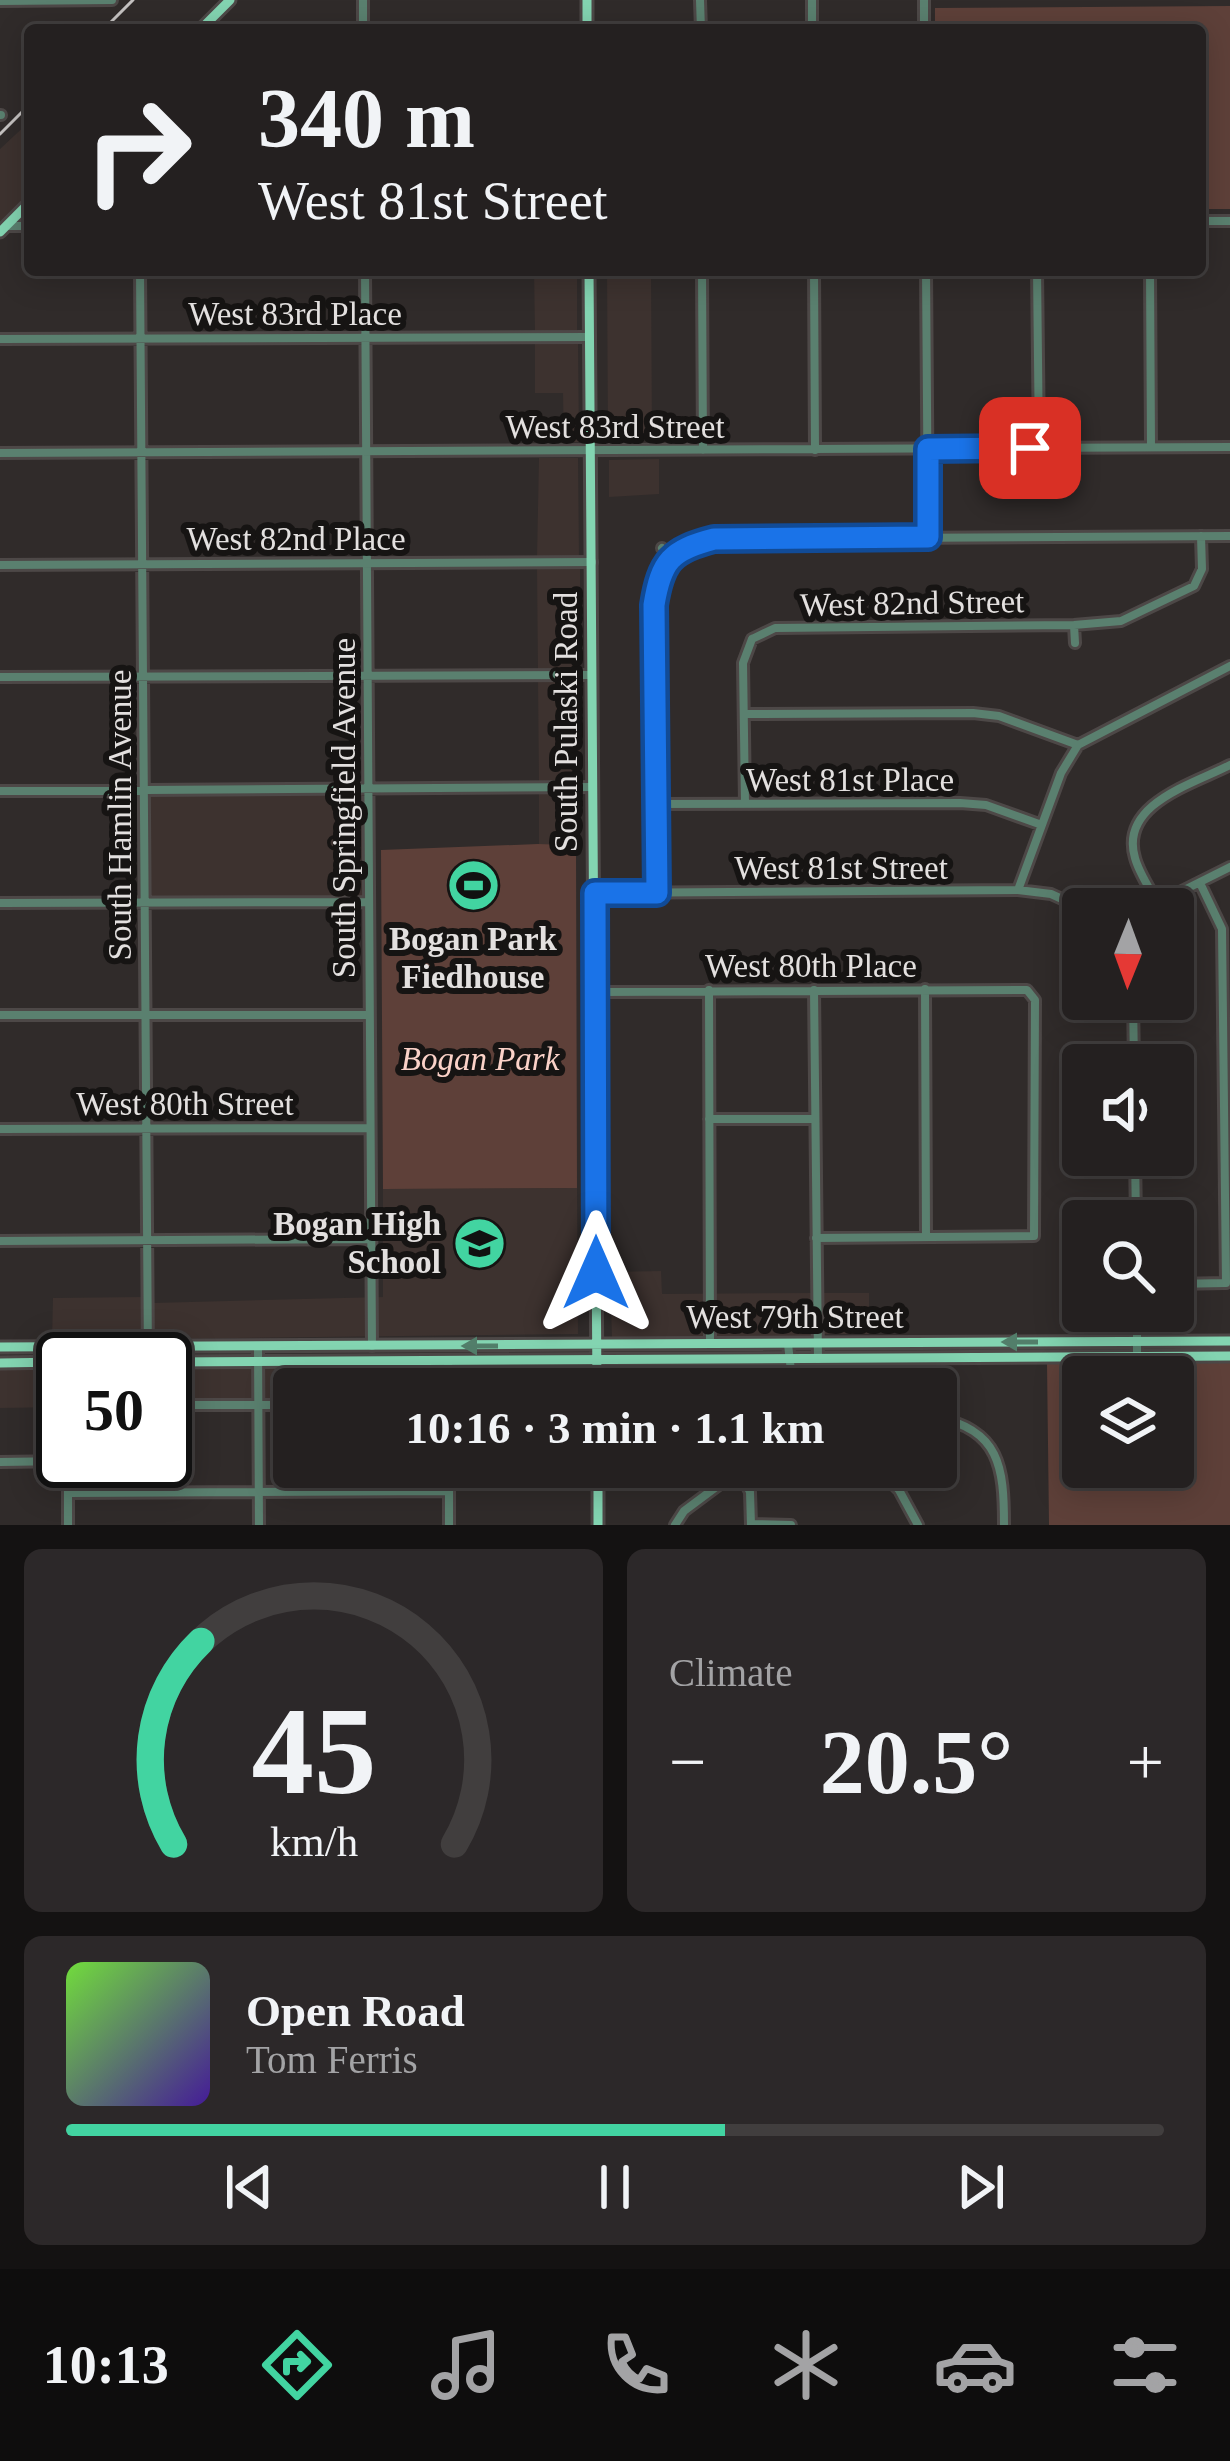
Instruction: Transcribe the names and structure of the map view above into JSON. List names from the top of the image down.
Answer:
{
  "streets": {
    "main road": ["South Pulaski Road", "West 79th Street"],
    "street": [
      "West 83rd Place",
      "West 83rd Street",
      "West 82nd Place",
      "West 82nd Street",
      "West 81st Place",
      "South Springfield Avenue",
      "South Hamlin Avenue",
      "West 81st Street",
      "West 80th Place",
      "West 80th Street"
    ]
  },
  "crossings": [
    ["West 83rd Place", "South Pulaski Road"],
    ["West 83rd Place", "South Springfield Avenue"],
    ["West 83rd Place", "South Hamlin Avenue"],
    ["West 83rd Street", "South Pulaski Road"],
    ["West 83rd Street", "South Springfield Avenue"],
    ["West 83rd Street", "South Hamlin Avenue"],
    ["West 82nd Place", "South Pulaski Road"],
    ["West 82nd Place", "South Springfield Avenue"],
    ["West 82nd Place", "South Hamlin Avenue"],
    ["South Pulaski Road", "West 81st Street"],
    ["South Pulaski Road", "West 80th Place"],
    ["South Pulaski Road", "West 79th Street"],
    ["South Springfield Avenue", "West 80th Street"],
    ["South Springfield Avenue", "West 79th Street"],
    ["South Hamlin Avenue", "West 80th Street"]
  ],
  "parks": ["Bogan Park"],
  "places": {
    "sports": ["Bogan Park Fiedhouse"],
    "school or university": ["Bogan High School"]
  },
  "north": "bottom",
  "page": {
    "turn": ["340 m", "West 81st Street"],
    "limit": "50",
    "trip": "10:16 · 3 min · 1.1 km",
    "tile": "Climate",
    "heat": ["−", "20.5°", "+"],
    "song": ["Open Road", "Tom Ferris"],
    "tabs": "10:13",
    "gauge": ["45", "km/h"]
  }
}
